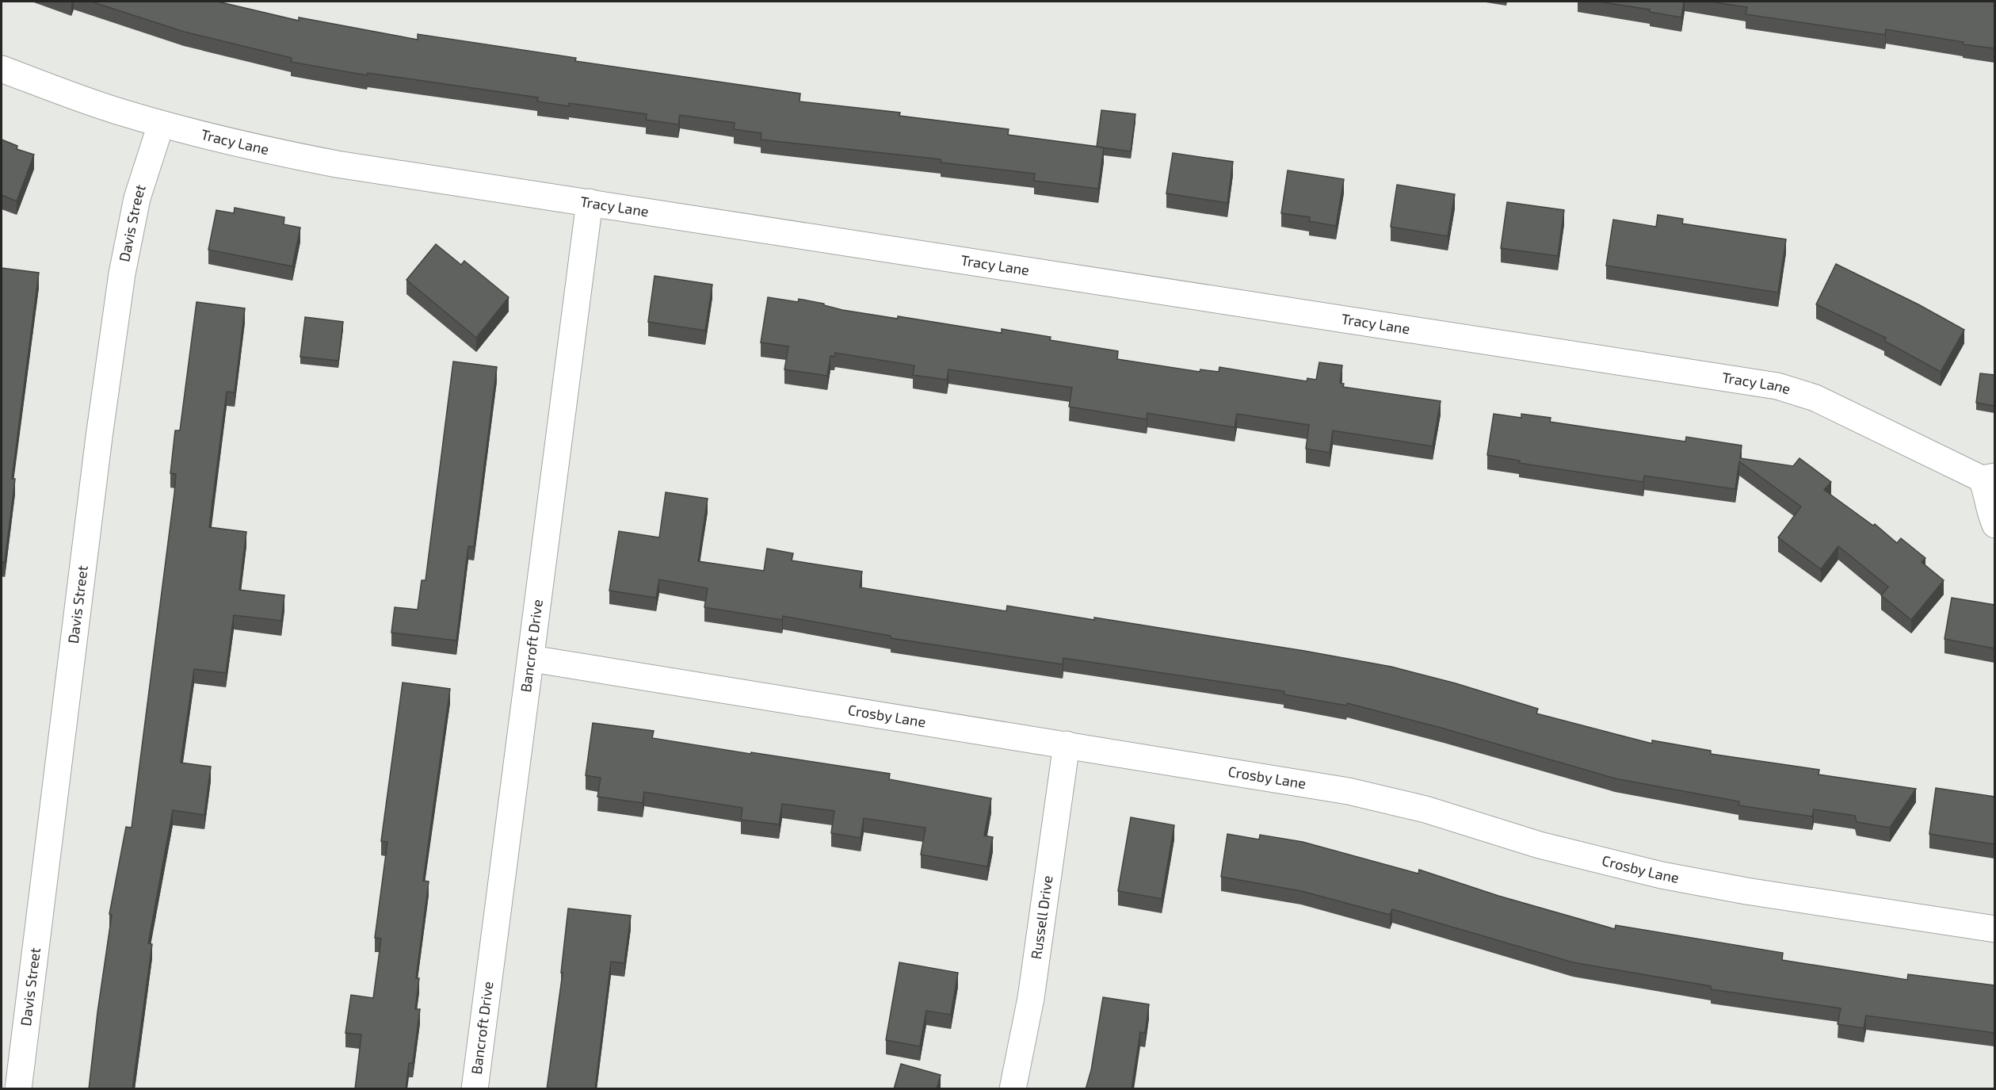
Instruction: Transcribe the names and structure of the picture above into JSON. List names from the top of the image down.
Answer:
{
  "streets": {
    "street": [
      "Tracy Lane",
      "Davis Street",
      "Bancroft Drive",
      "Crosby Lane",
      "Russell Drive"
    ]
  },
  "crossings": [
    ["Tracy Lane", "Davis Street"],
    ["Tracy Lane", "Bancroft Drive"],
    ["Bancroft Drive", "Crosby Lane"],
    ["Crosby Lane", "Russell Drive"]
  ]
}
